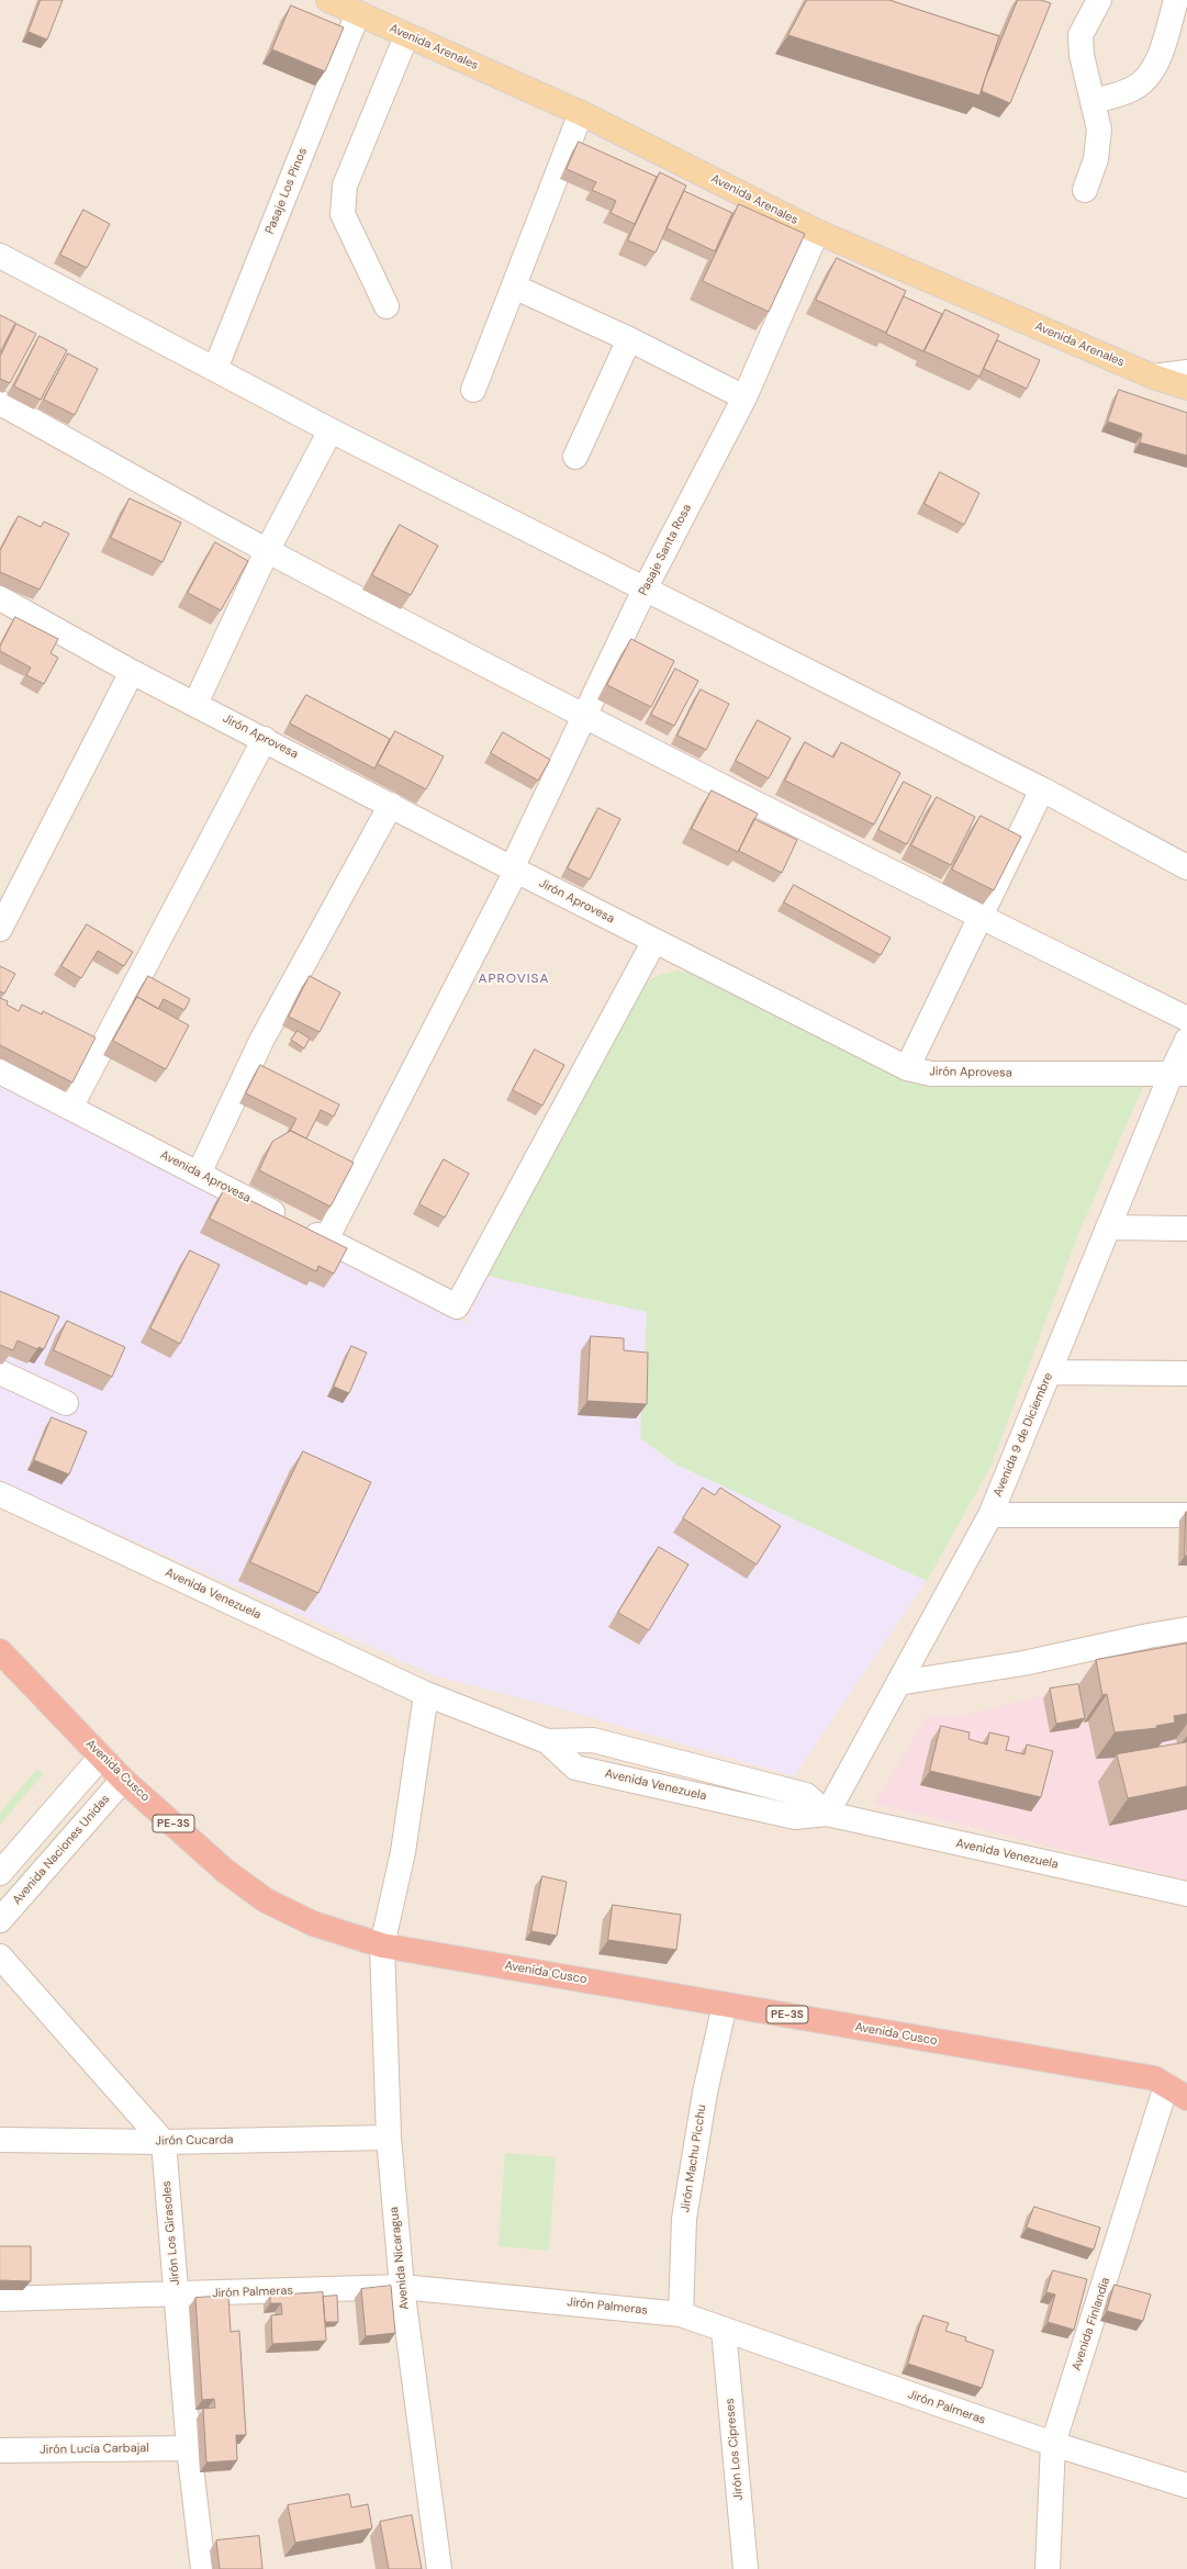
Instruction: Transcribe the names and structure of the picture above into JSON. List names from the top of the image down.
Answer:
{
  "streets": {
    "highway": ["Avenida Cusco", "PE-3S"],
    "main road": ["Avenida Arenales"],
    "street": [
      "Pasaje Los Pinos",
      "Pasaje Santa Rosa",
      "Jirón Aprovesa",
      "Avenida Aprovesa",
      "Avenida 9 de Diciembre",
      "Avenida Venezuela",
      "Avenida Naciones Unidas",
      "Jirón Cucarda",
      "Jirón Machu Picchu",
      "Jirón Los Girasoles",
      "Avenida Nicaragua",
      "Jirón Palmeras",
      "Avenida Finlandia",
      "Jirón Lucía Carbajal",
      "Jirón Los Cipreses"
    ]
  },
  "crossings": [
    ["Avenida Arenales", "Pasaje Los Pinos"],
    ["Avenida Arenales", "Pasaje Santa Rosa"],
    ["Pasaje Santa Rosa", "Jirón Aprovesa"],
    ["Pasaje Santa Rosa", "Avenida Aprovesa"],
    ["Jirón Aprovesa", "Avenida Aprovesa"],
    ["Jirón Aprovesa", "Avenida 9 de Diciembre"],
    ["Avenida 9 de Diciembre", "Avenida Venezuela"],
    ["Avenida Cusco", "Avenida Naciones Unidas"],
    ["Avenida Cusco", "Jirón Machu Picchu"],
    ["Avenida Cusco", "Avenida Nicaragua"],
    ["Avenida Cusco", "Avenida Finlandia"],
    ["Jirón Cucarda", "Jirón Los Girasoles"],
    ["Jirón Cucarda", "Avenida Nicaragua"],
    ["Jirón Machu Picchu", "Jirón Palmeras"],
    ["Jirón Los Girasoles", "Jirón Palmeras"],
    ["Jirón Los Girasoles", "Jirón Lucía Carbajal"],
    ["Avenida Nicaragua", "Jirón Palmeras"],
    ["Jirón Palmeras", "Avenida Finlandia"],
    ["Jirón Palmeras", "Jirón Los Cipreses"]
  ],
  "districts": ["APROVISA"]
}
